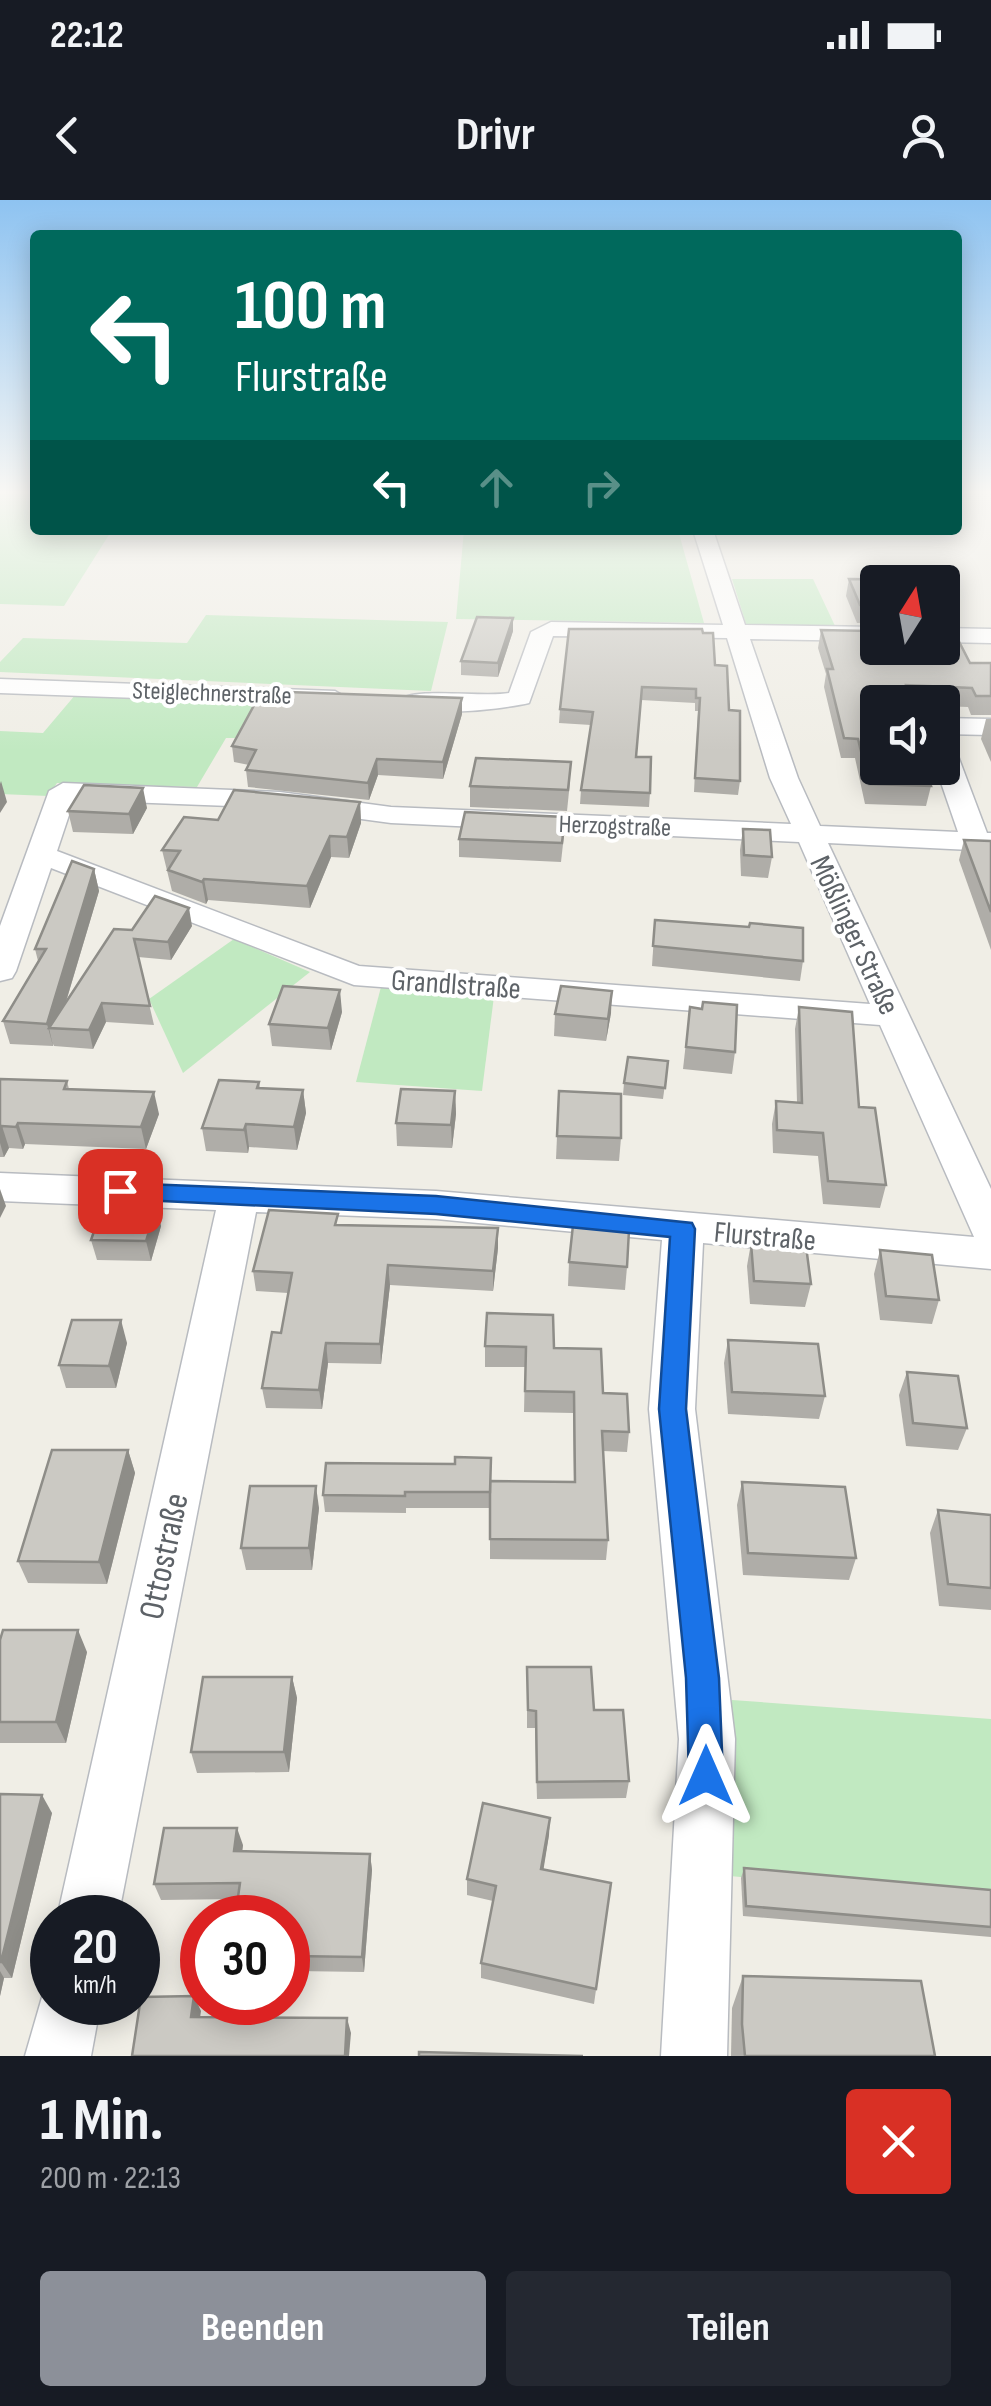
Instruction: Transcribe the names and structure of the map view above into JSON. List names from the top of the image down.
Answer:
{
  "streets": {
    "street": [
      "Steiglechnerstraße",
      "Herzogstraße",
      "Mößlinger Straße",
      "Grandlstraße",
      "Flurstraße",
      "Ottostraße"
    ]
  },
  "crossings": [
    ["Steiglechnerstraße", "Mößlinger Straße"],
    ["Herzogstraße", "Mößlinger Straße"],
    ["Herzogstraße", "Grandlstraße"],
    ["Mößlinger Straße", "Grandlstraße"],
    ["Flurstraße", "Ottostraße"]
  ],
  "north": "top",
  "page": {
    "status": "22:12",
    "header": "Drivr",
    "turn": ["100 m", "Flurstraße"],
    "speed": "20 km/h",
    "limit": "30",
    "heading": ["1 Min.", "200 m · 22:13"],
    "buttons": ["Beenden", "Teilen"]
  }
}
